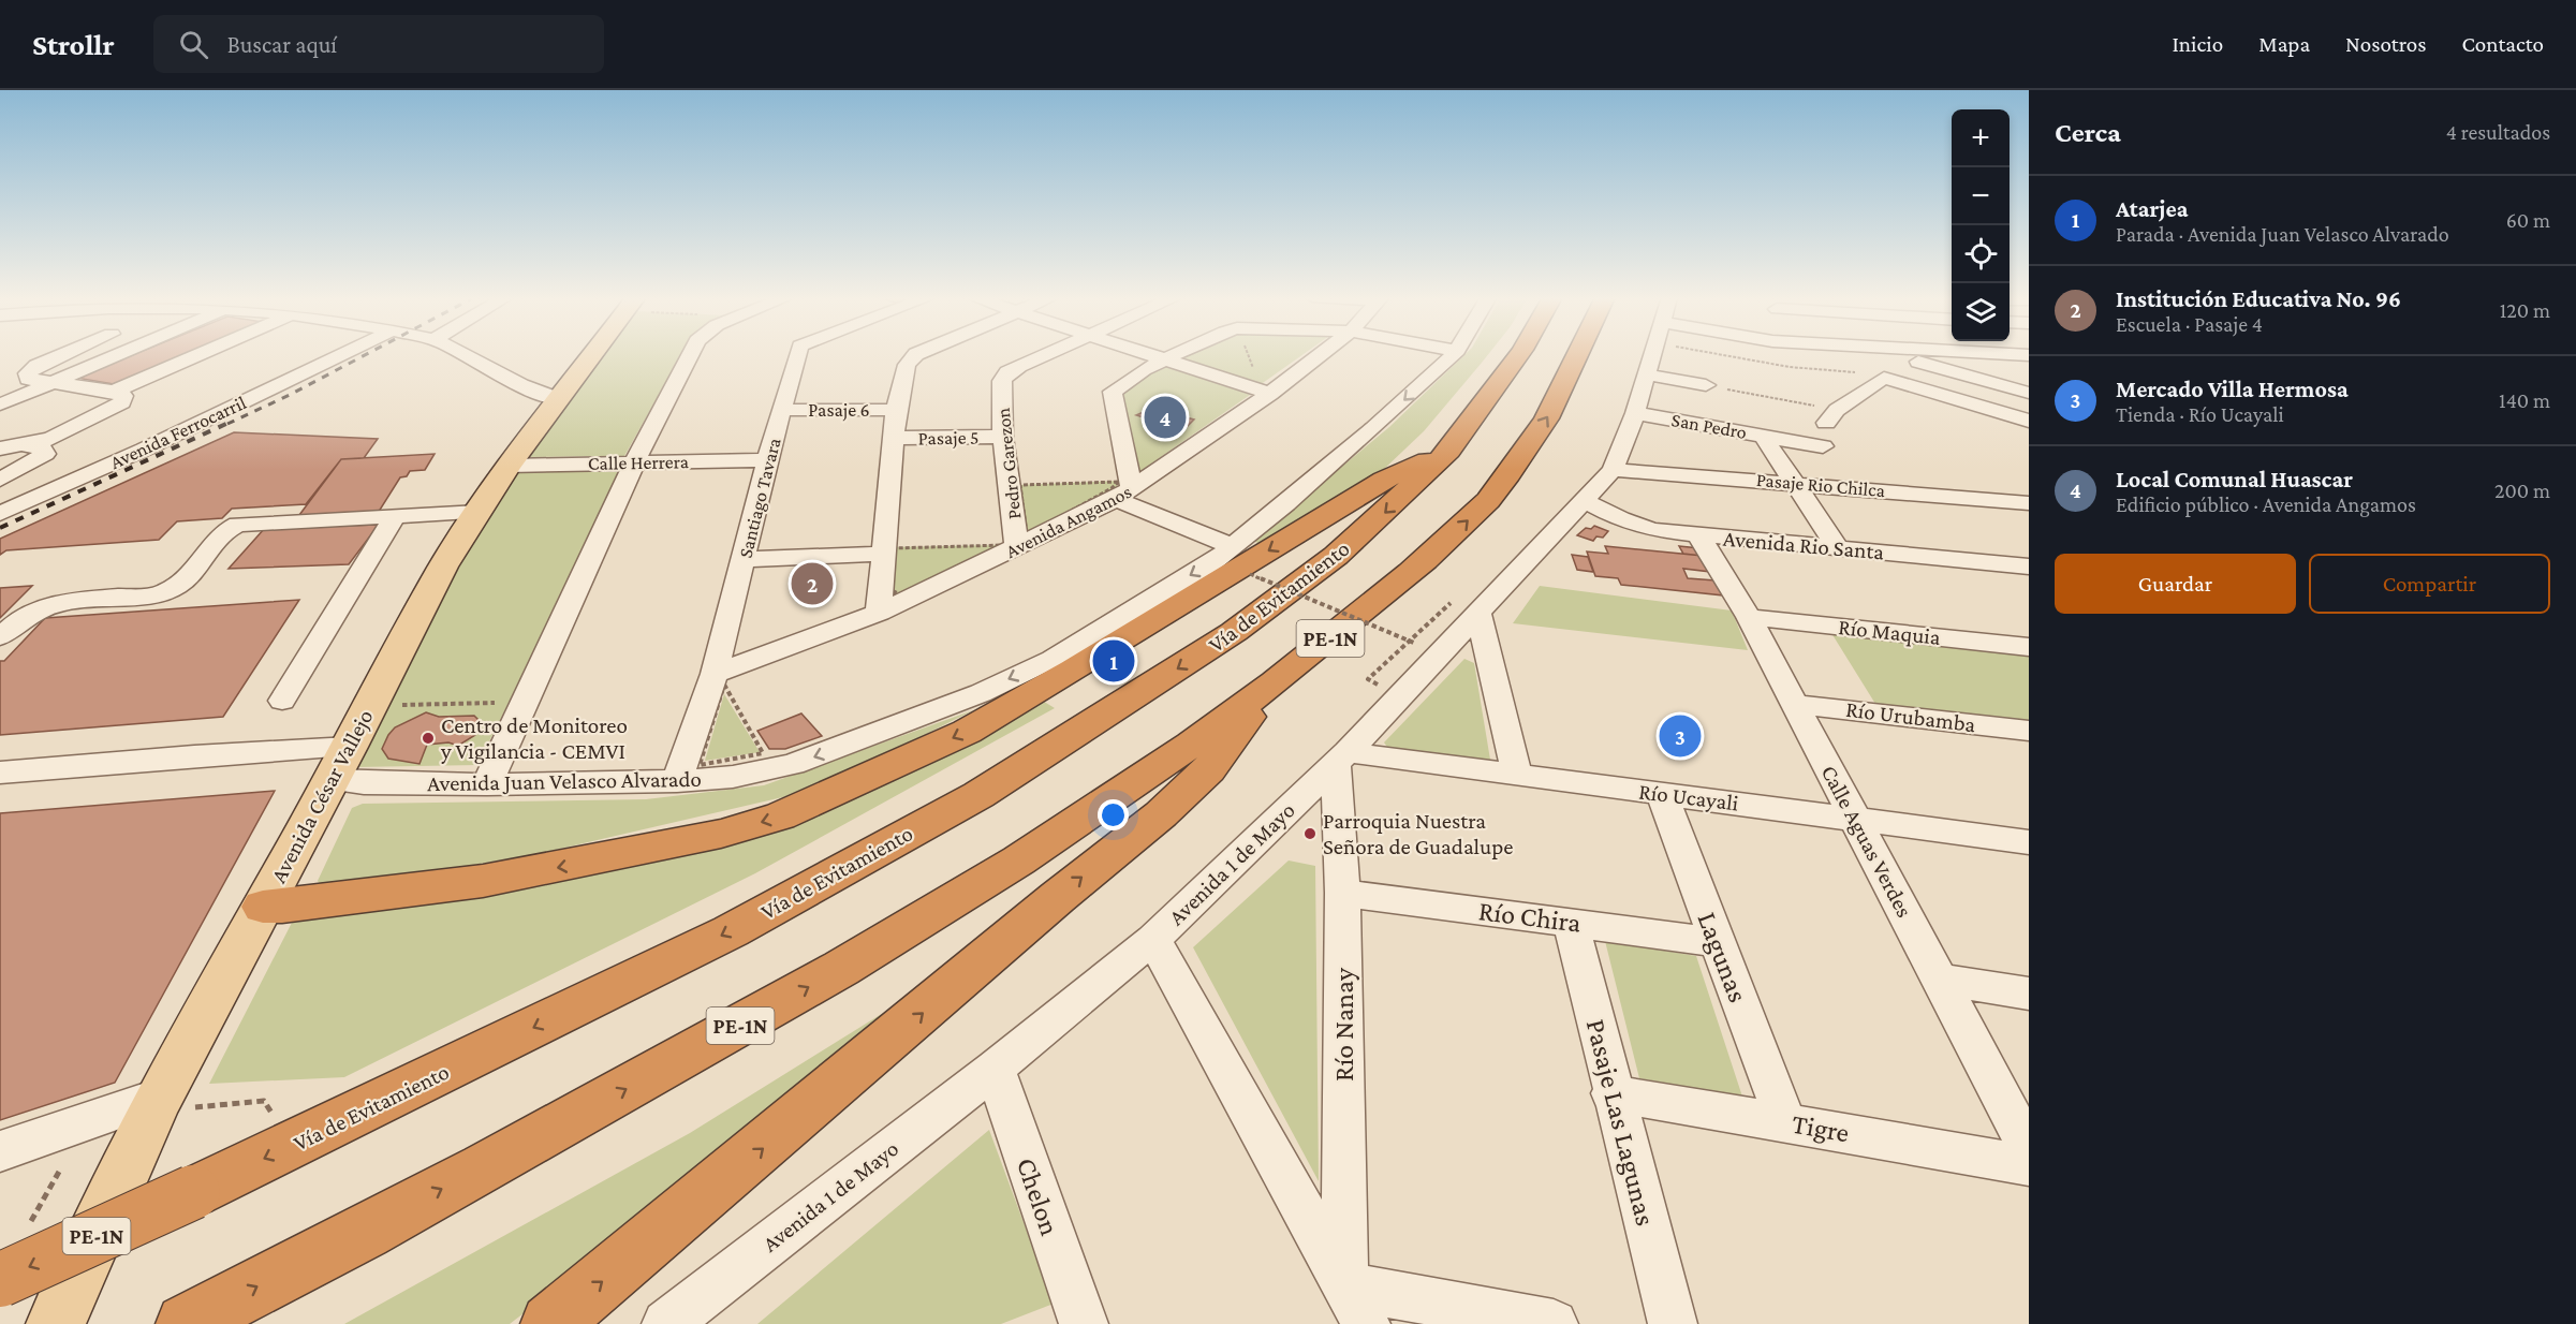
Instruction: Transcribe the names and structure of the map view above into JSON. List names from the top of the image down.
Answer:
{
  "streets": {
    "highway": ["Vía de Evitamiento", "PE-1N"],
    "main road": ["Avenida César Vallejo"],
    "street": [
      "Pasaje 6",
      "San Pedro",
      "Avenida Ferrocarril",
      "Pasaje 5",
      "Calle Herrera",
      "Pedro Garezon",
      "Pasaje Rio Chilca",
      "Santiago Tavara",
      "Avenida Angamos",
      "Avenida Rio Santa",
      "Río Maquia",
      "Río Urubamba",
      "Avenida Juan Velasco Alvarado",
      "Río Ucayali",
      "Calle Aguas Verdes",
      "Avenida 1 de Mayo",
      "Río Chira",
      "Lagunas",
      "Río Nanay",
      "Pasaje Las Lagunas",
      "Tigre",
      "Chelon"
    ]
  },
  "crossings": [
    ["Pasaje 6", "Santiago Tavara"],
    ["San Pedro", "Pasaje Rio Chilca"],
    ["San Pedro", "Avenida Rio Santa"],
    ["San Pedro", "Avenida 1 de Mayo"],
    ["Pasaje 5", "Pedro Garezon"],
    ["Calle Herrera", "Santiago Tavara"],
    ["Calle Herrera", "Avenida César Vallejo"],
    ["Pedro Garezon", "Avenida Angamos"],
    ["Pasaje Rio Chilca", "Avenida 1 de Mayo"],
    ["Santiago Tavara", "Avenida Angamos"],
    ["Santiago Tavara", "Avenida Juan Velasco Alvarado"],
    ["Avenida Rio Santa", "Calle Aguas Verdes"],
    ["Avenida Rio Santa", "Avenida 1 de Mayo"],
    ["Río Maquia", "Calle Aguas Verdes"],
    ["Río Urubamba", "Calle Aguas Verdes"],
    ["Avenida Juan Velasco Alvarado", "Avenida César Vallejo"],
    ["Río Ucayali", "Calle Aguas Verdes"],
    ["Río Ucayali", "Avenida 1 de Mayo"],
    ["Río Ucayali", "Lagunas"],
    ["Río Ucayali", "Río Nanay"],
    ["Avenida 1 de Mayo", "Río Nanay"],
    ["Avenida 1 de Mayo", "Chelon"],
    ["Río Chira", "Lagunas"],
    ["Río Chira", "Río Nanay"],
    ["Río Chira", "Pasaje Las Lagunas"],
    ["Lagunas", "Tigre"],
    ["Pasaje Las Lagunas", "Tigre"]
  ],
  "one_way": ["Avenida Juan Velasco Alvarado"],
  "places": ["Centro de Monitoreo y Vigilancia - CEMVI", "Parroquia Nuestra Señora de Guadalupe"],
  "page": {
    "header": "Strollr",
    "search": "Buscar aquí",
    "nav": [
      "Inicio",
      "Mapa",
      "Nosotros",
      "Contacto"
    ],
    "heading": ["Cerca", "4 resultados"],
    "map_buttons": ["+", "−"],
    "list": [
      {
        "mark": "1",
        "name": "Atarjea",
        "note": "Parada · Avenida Juan Velasco Alvarado",
        "value": "60 m"
      },
      {
        "mark": "2",
        "name": "Institución Educativa No. 96",
        "note": "Escuela · Pasaje 4",
        "value": "120 m"
      },
      {
        "mark": "3",
        "name": "Mercado Villa Hermosa",
        "note": "Tienda · Río Ucayali",
        "value": "140 m"
      },
      {
        "mark": "4",
        "name": "Local Comunal Huascar",
        "note": "Edificio público · Avenida Angamos",
        "value": "200 m"
      }
    ],
    "pins": [
      "4",
      "2",
      "1",
      "3"
    ],
    "buttons": ["Guardar", "Compartir"]
  }
}
